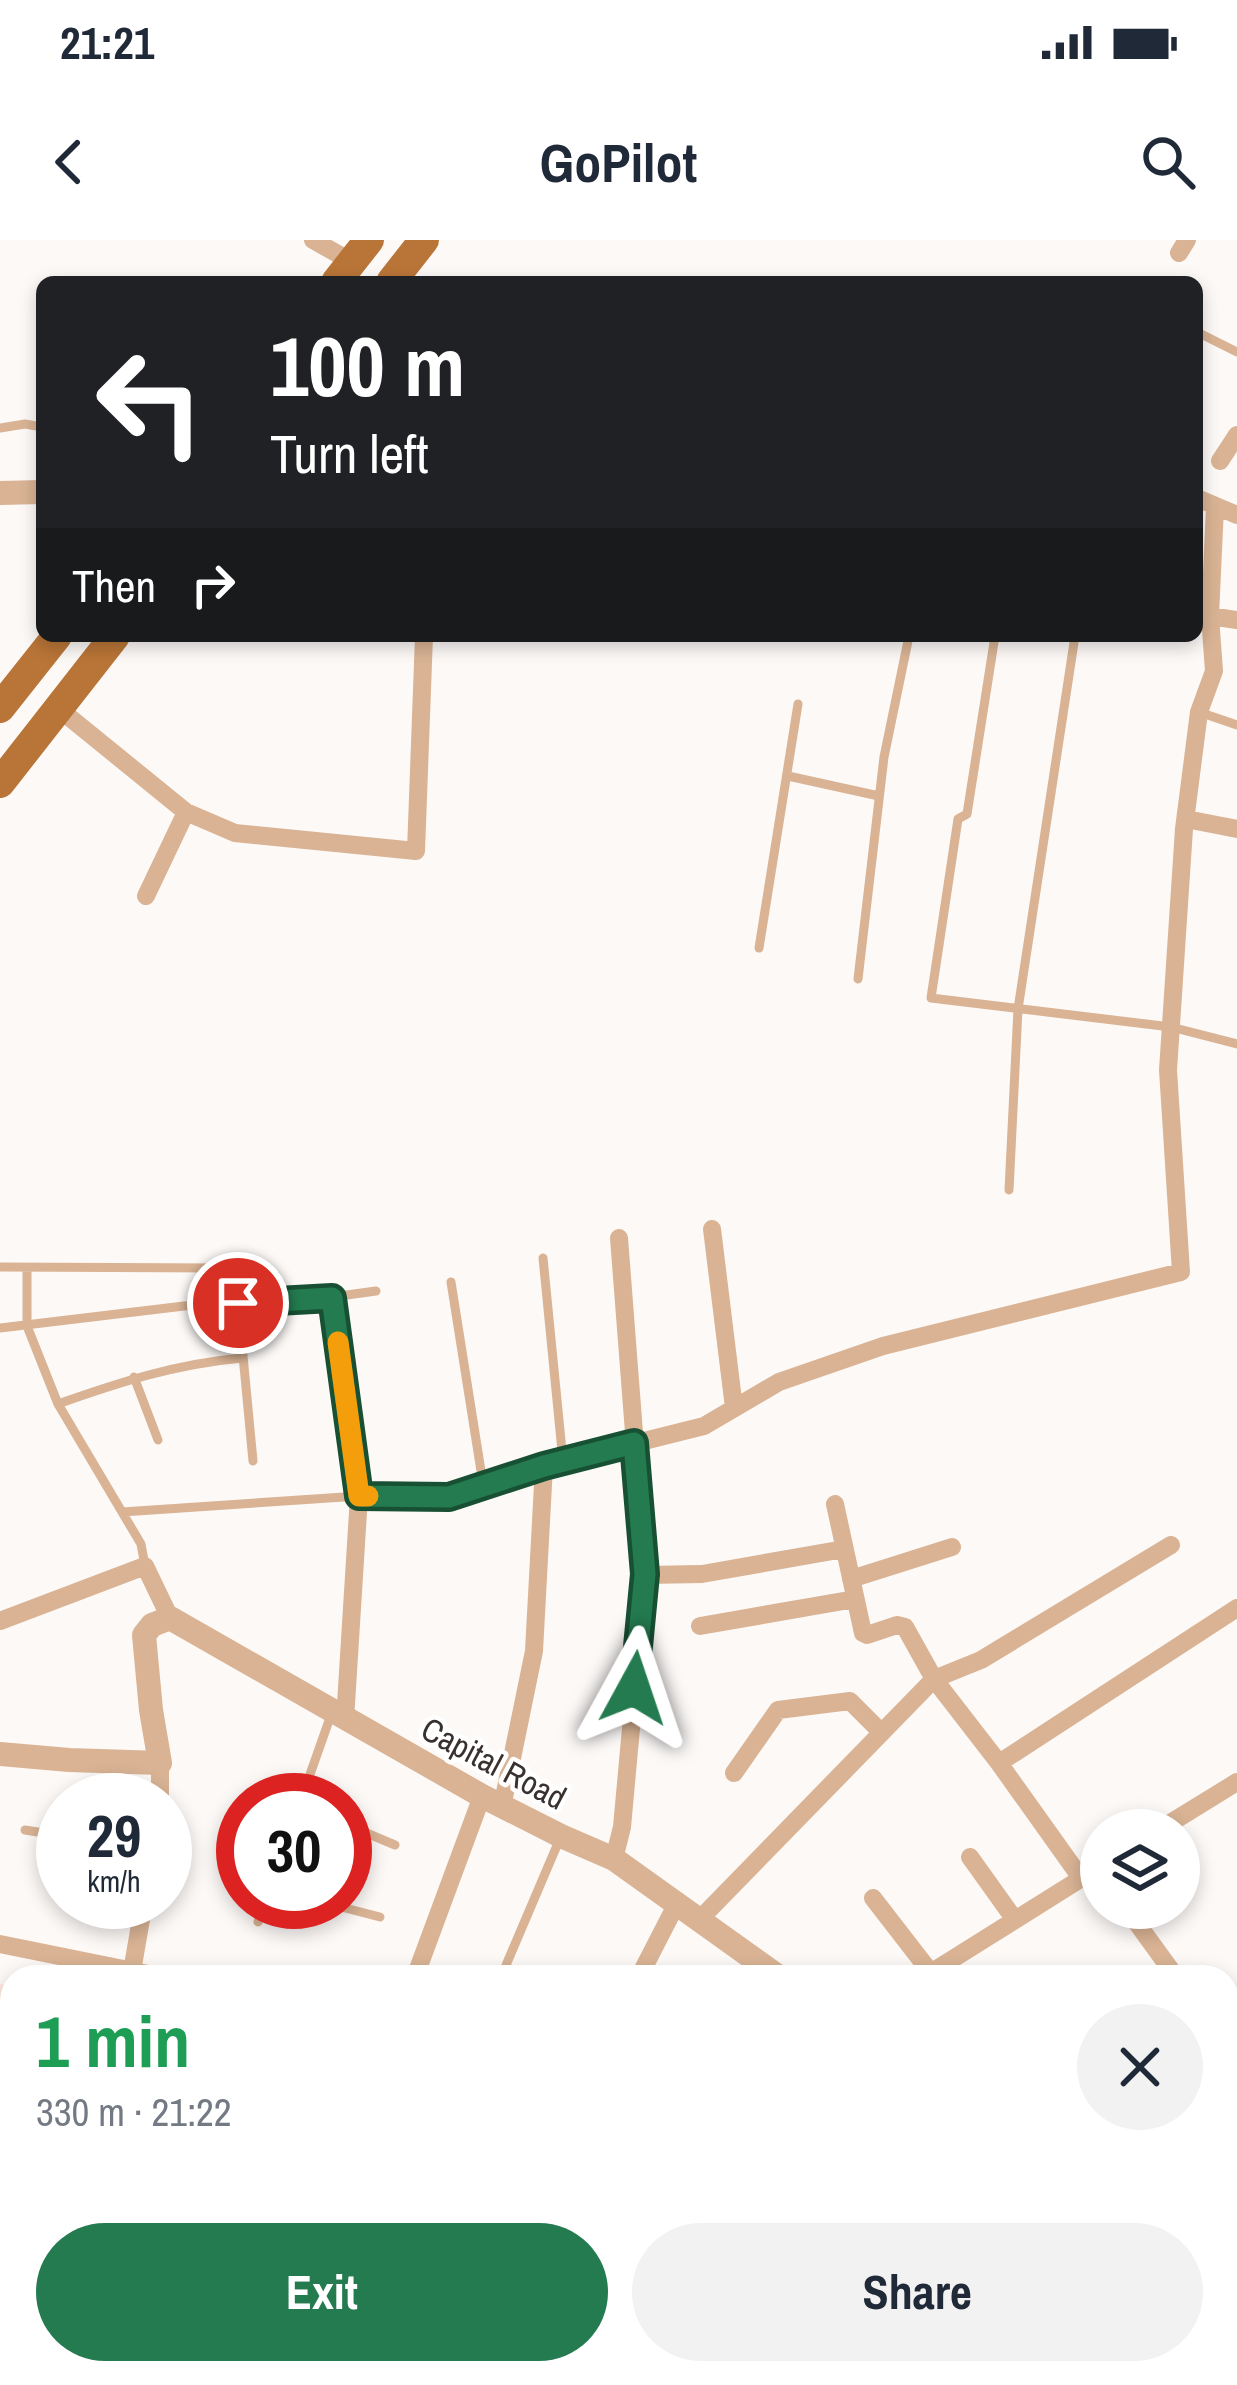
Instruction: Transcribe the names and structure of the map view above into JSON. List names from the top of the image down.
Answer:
{
  "streets": {
    "street": ["Capital Road"]
  },
  "page": {
    "status": "21:21",
    "header": "GoPilot",
    "turn": ["100 m", "Turn left"],
    "then": "Then",
    "speed": "29 km/h",
    "limit": "30",
    "heading": ["1 min", "330 m · 21:22"],
    "buttons": ["Exit", "Share"]
  }
}
